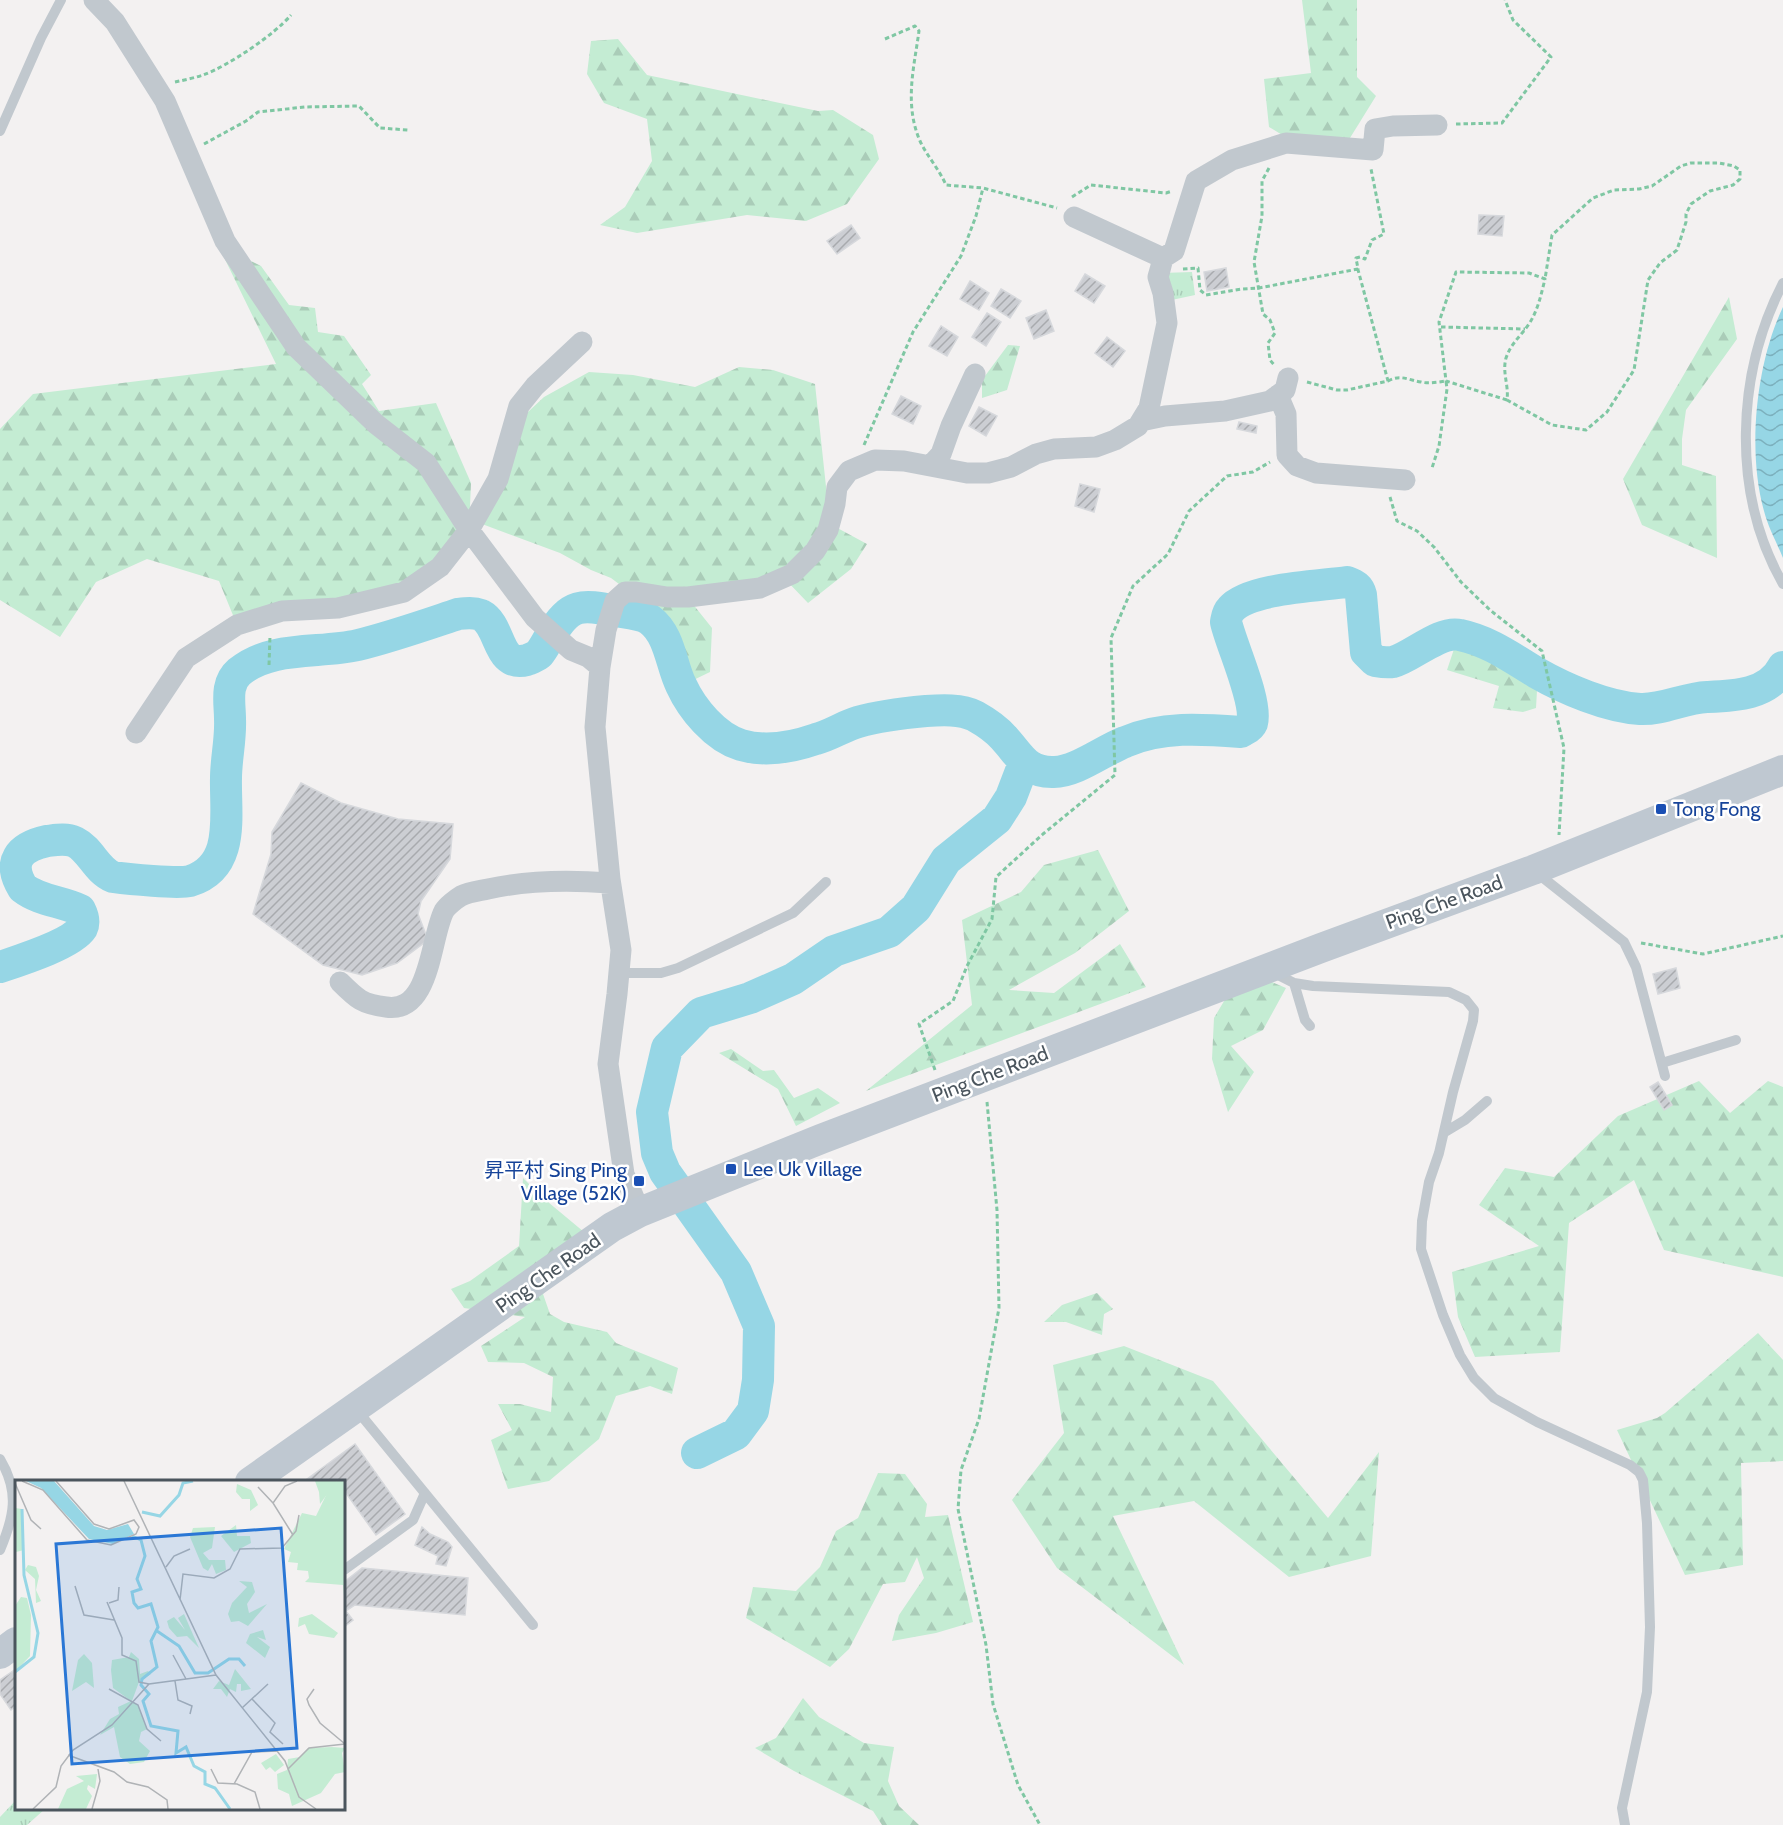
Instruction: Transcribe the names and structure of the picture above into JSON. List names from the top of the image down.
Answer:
{
  "streets": {
    "street": ["Ping Che Road"]
  },
  "places": {
    "transit": ["Tong Fong", "Lee Uk Village", "昇平村 Sing Ping Village (52K)"]
  }
}
